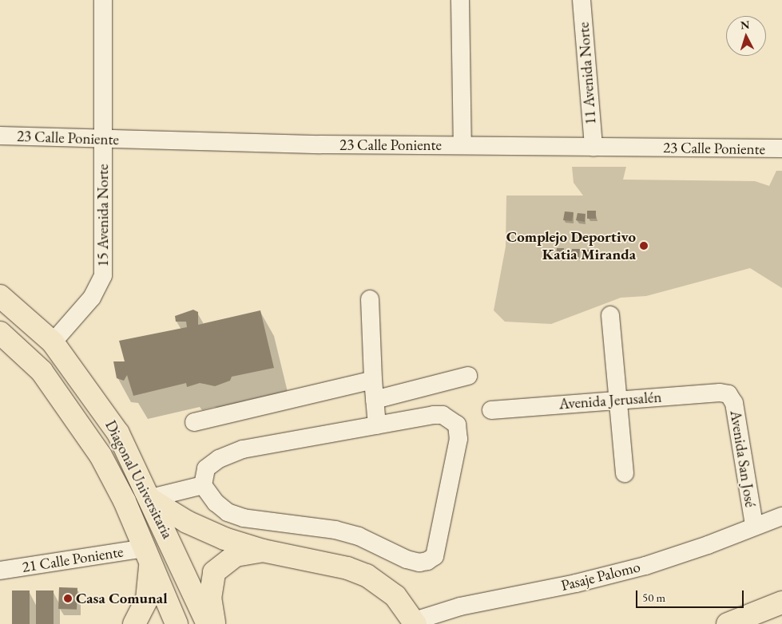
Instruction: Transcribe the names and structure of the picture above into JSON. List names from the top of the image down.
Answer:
{
  "streets": {
    "main road": ["Diagonal Universitaria"],
    "street": [
      "11 Avenida Norte",
      "23 Calle Poniente",
      "15 Avenida Norte",
      "Avenida Jerusalén",
      "Avenida San José",
      "21 Calle Poniente",
      "Pasaje Palomo"
    ]
  },
  "crossings": [
    ["11 Avenida Norte", "23 Calle Poniente"],
    ["23 Calle Poniente", "15 Avenida Norte"],
    ["15 Avenida Norte", "Diagonal Universitaria"],
    ["Avenida Jerusalén", "Avenida San José"],
    ["Avenida San José", "Pasaje Palomo"],
    ["Diagonal Universitaria", "21 Calle Poniente"]
  ],
  "places": ["Complejo Deportivo Katia Miranda", "Casa Comunal"],
  "scale_bar": "50 m",
  "north": "top"
}
